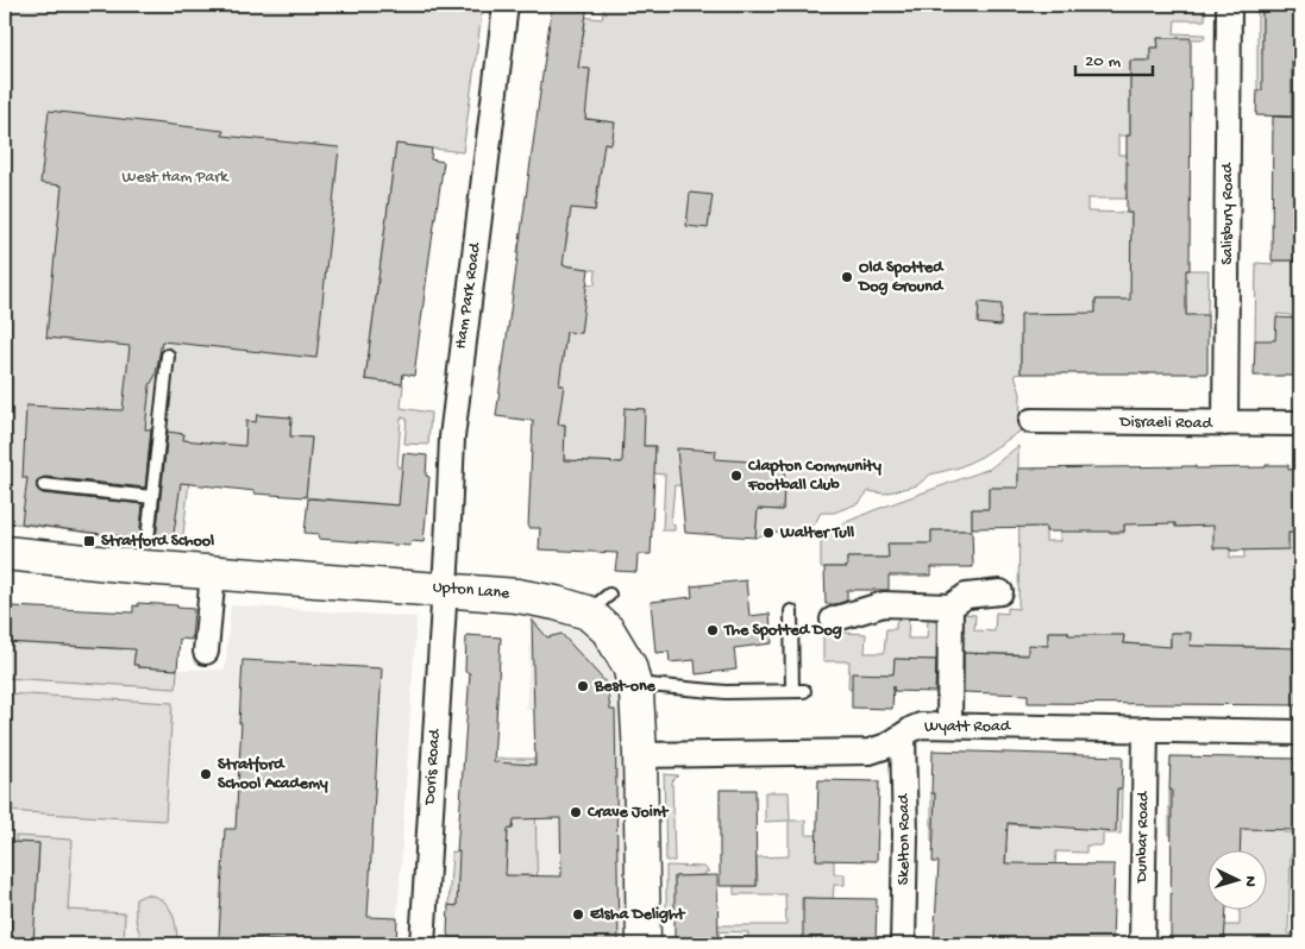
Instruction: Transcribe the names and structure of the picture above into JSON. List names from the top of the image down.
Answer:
{
  "streets": {
    "main road": ["Upton Lane"],
    "street": [
      "Salisbury Road",
      "Ham Park Road",
      "Disraeli Road",
      "Wyatt Road",
      "Doris Road",
      "Dunbar Road",
      "Skelton Road"
    ]
  },
  "crossings": [
    ["Salisbury Road", "Disraeli Road"],
    ["Ham Park Road", "Upton Lane"],
    ["Ham Park Road", "Doris Road"],
    ["Upton Lane", "Wyatt Road"],
    ["Upton Lane", "Doris Road"],
    ["Wyatt Road", "Dunbar Road"],
    ["Wyatt Road", "Skelton Road"]
  ],
  "parks": ["West Ham Park"],
  "places": {
    "other": [
      "Old Spotted Dog Ground",
      "Clapton Community Football Club",
      "Walter Tull",
      "The Spotted Dog",
      "Best-one",
      "Stratford School Academy",
      "Crave Joint",
      "Elsha Delight"
    ],
    "transit": ["Stratford School"]
  },
  "scale_bar": "20 m",
  "north": "right"
}
